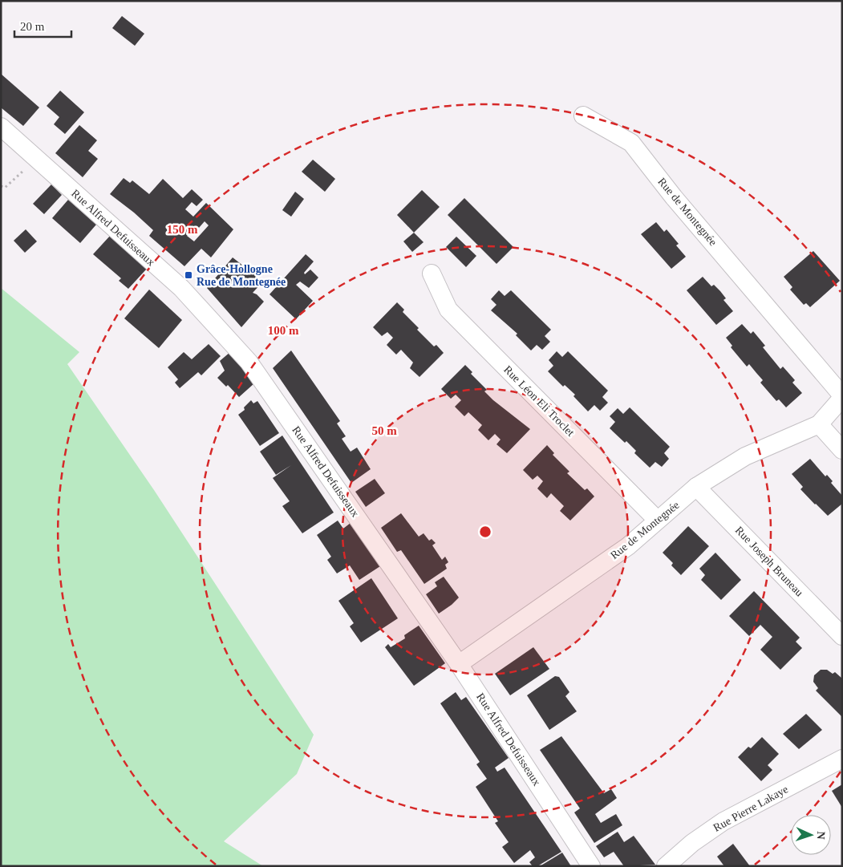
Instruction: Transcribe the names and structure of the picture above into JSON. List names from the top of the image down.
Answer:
{
  "streets": {
    "street": [
      "Rue de Montegnée",
      "Rue Alfred Defuisseaux",
      "Rue Léon Eli Troclet",
      "Rue Joseph Bruneau",
      "Rue Pierre Lakaye"
    ]
  },
  "crossings": [
    ["Rue de Montegnée", "Rue Alfred Defuisseaux"],
    ["Rue de Montegnée", "Rue Léon Eli Troclet"],
    ["Rue de Montegnée", "Rue Joseph Bruneau"]
  ],
  "places": {
    "transit": ["Grâce-Hollogne Rue de Montegnée"]
  },
  "scale_bar": "20 m",
  "north": "right",
  "rings": ["150 m", "100 m", "50 m"]
}
